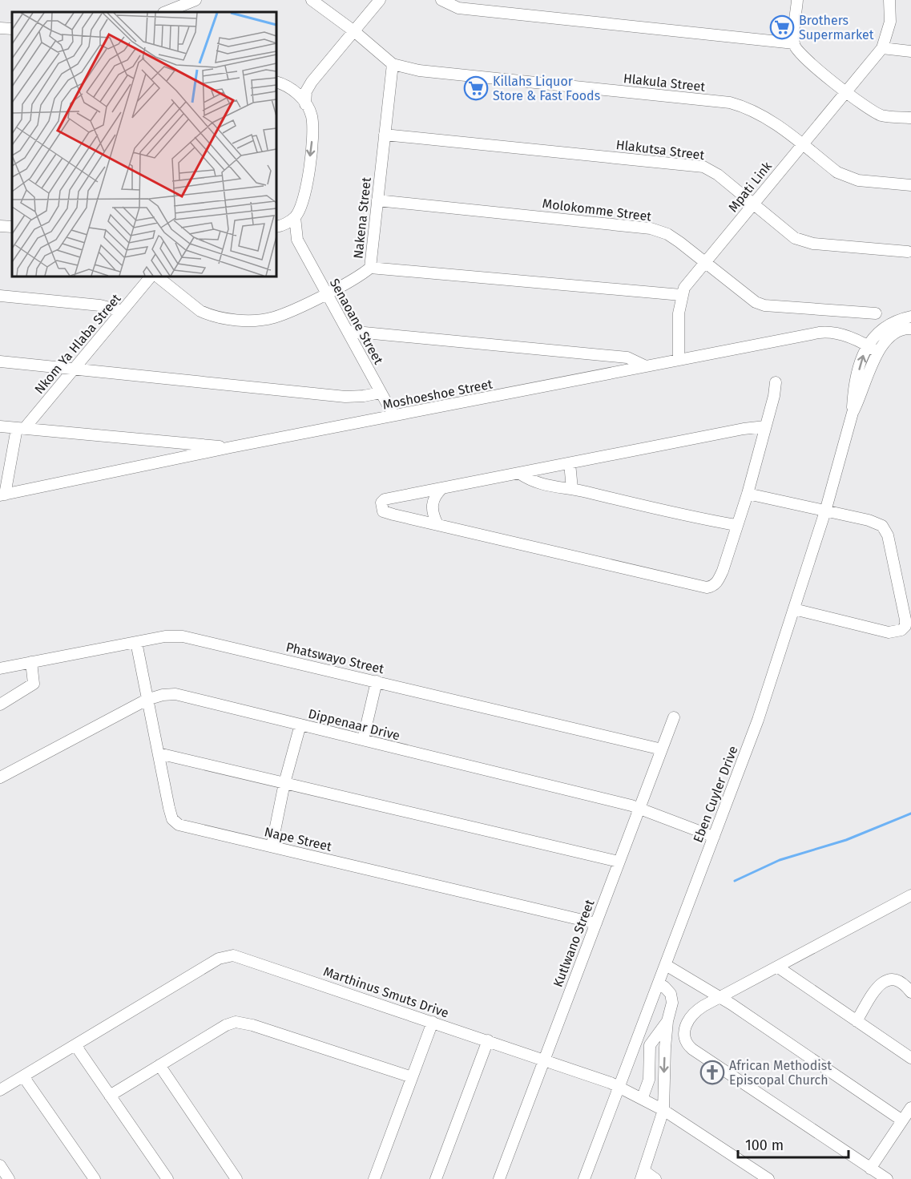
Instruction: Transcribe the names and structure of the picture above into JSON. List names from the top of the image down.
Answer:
{
  "streets": {
    "street": [
      "Hlakula Street",
      "Hlakutsa Street",
      "Mpati Link",
      "Molokomme Street",
      "Nakena Street",
      "Senaoane Street",
      "Nkom Ya Hlaba Street",
      "Moshoeshoe Street",
      "Phatswayo Street",
      "Dippenaar Drive",
      "Eben Cuyler Drive",
      "Nape Street",
      "Kutlwano Street",
      "Marthinus Smuts Drive"
    ]
  },
  "crossings": [
    ["Hlakula Street", "Mpati Link"],
    ["Hlakula Street", "Nakena Street"],
    ["Hlakutsa Street", "Mpati Link"],
    ["Hlakutsa Street", "Nakena Street"],
    ["Mpati Link", "Molokomme Street"],
    ["Mpati Link", "Moshoeshoe Street"],
    ["Molokomme Street", "Nakena Street"],
    ["Nakena Street", "Senaoane Street"],
    ["Senaoane Street", "Moshoeshoe Street"],
    ["Nkom Ya Hlaba Street", "Moshoeshoe Street"],
    ["Moshoeshoe Street", "Eben Cuyler Drive"],
    ["Phatswayo Street", "Nape Street"],
    ["Phatswayo Street", "Kutlwano Street"],
    ["Dippenaar Drive", "Eben Cuyler Drive"],
    ["Dippenaar Drive", "Nape Street"],
    ["Dippenaar Drive", "Kutlwano Street"],
    ["Eben Cuyler Drive", "Marthinus Smuts Drive"],
    ["Nape Street", "Kutlwano Street"],
    ["Kutlwano Street", "Marthinus Smuts Drive"]
  ],
  "places": {
    "supermarket": ["Brothers Supermarket", "Killahs Liquor Store & Fast Foods"],
    "church": ["African Methodist Episcopal Church"]
  },
  "scale_bar": "100 m"
}
